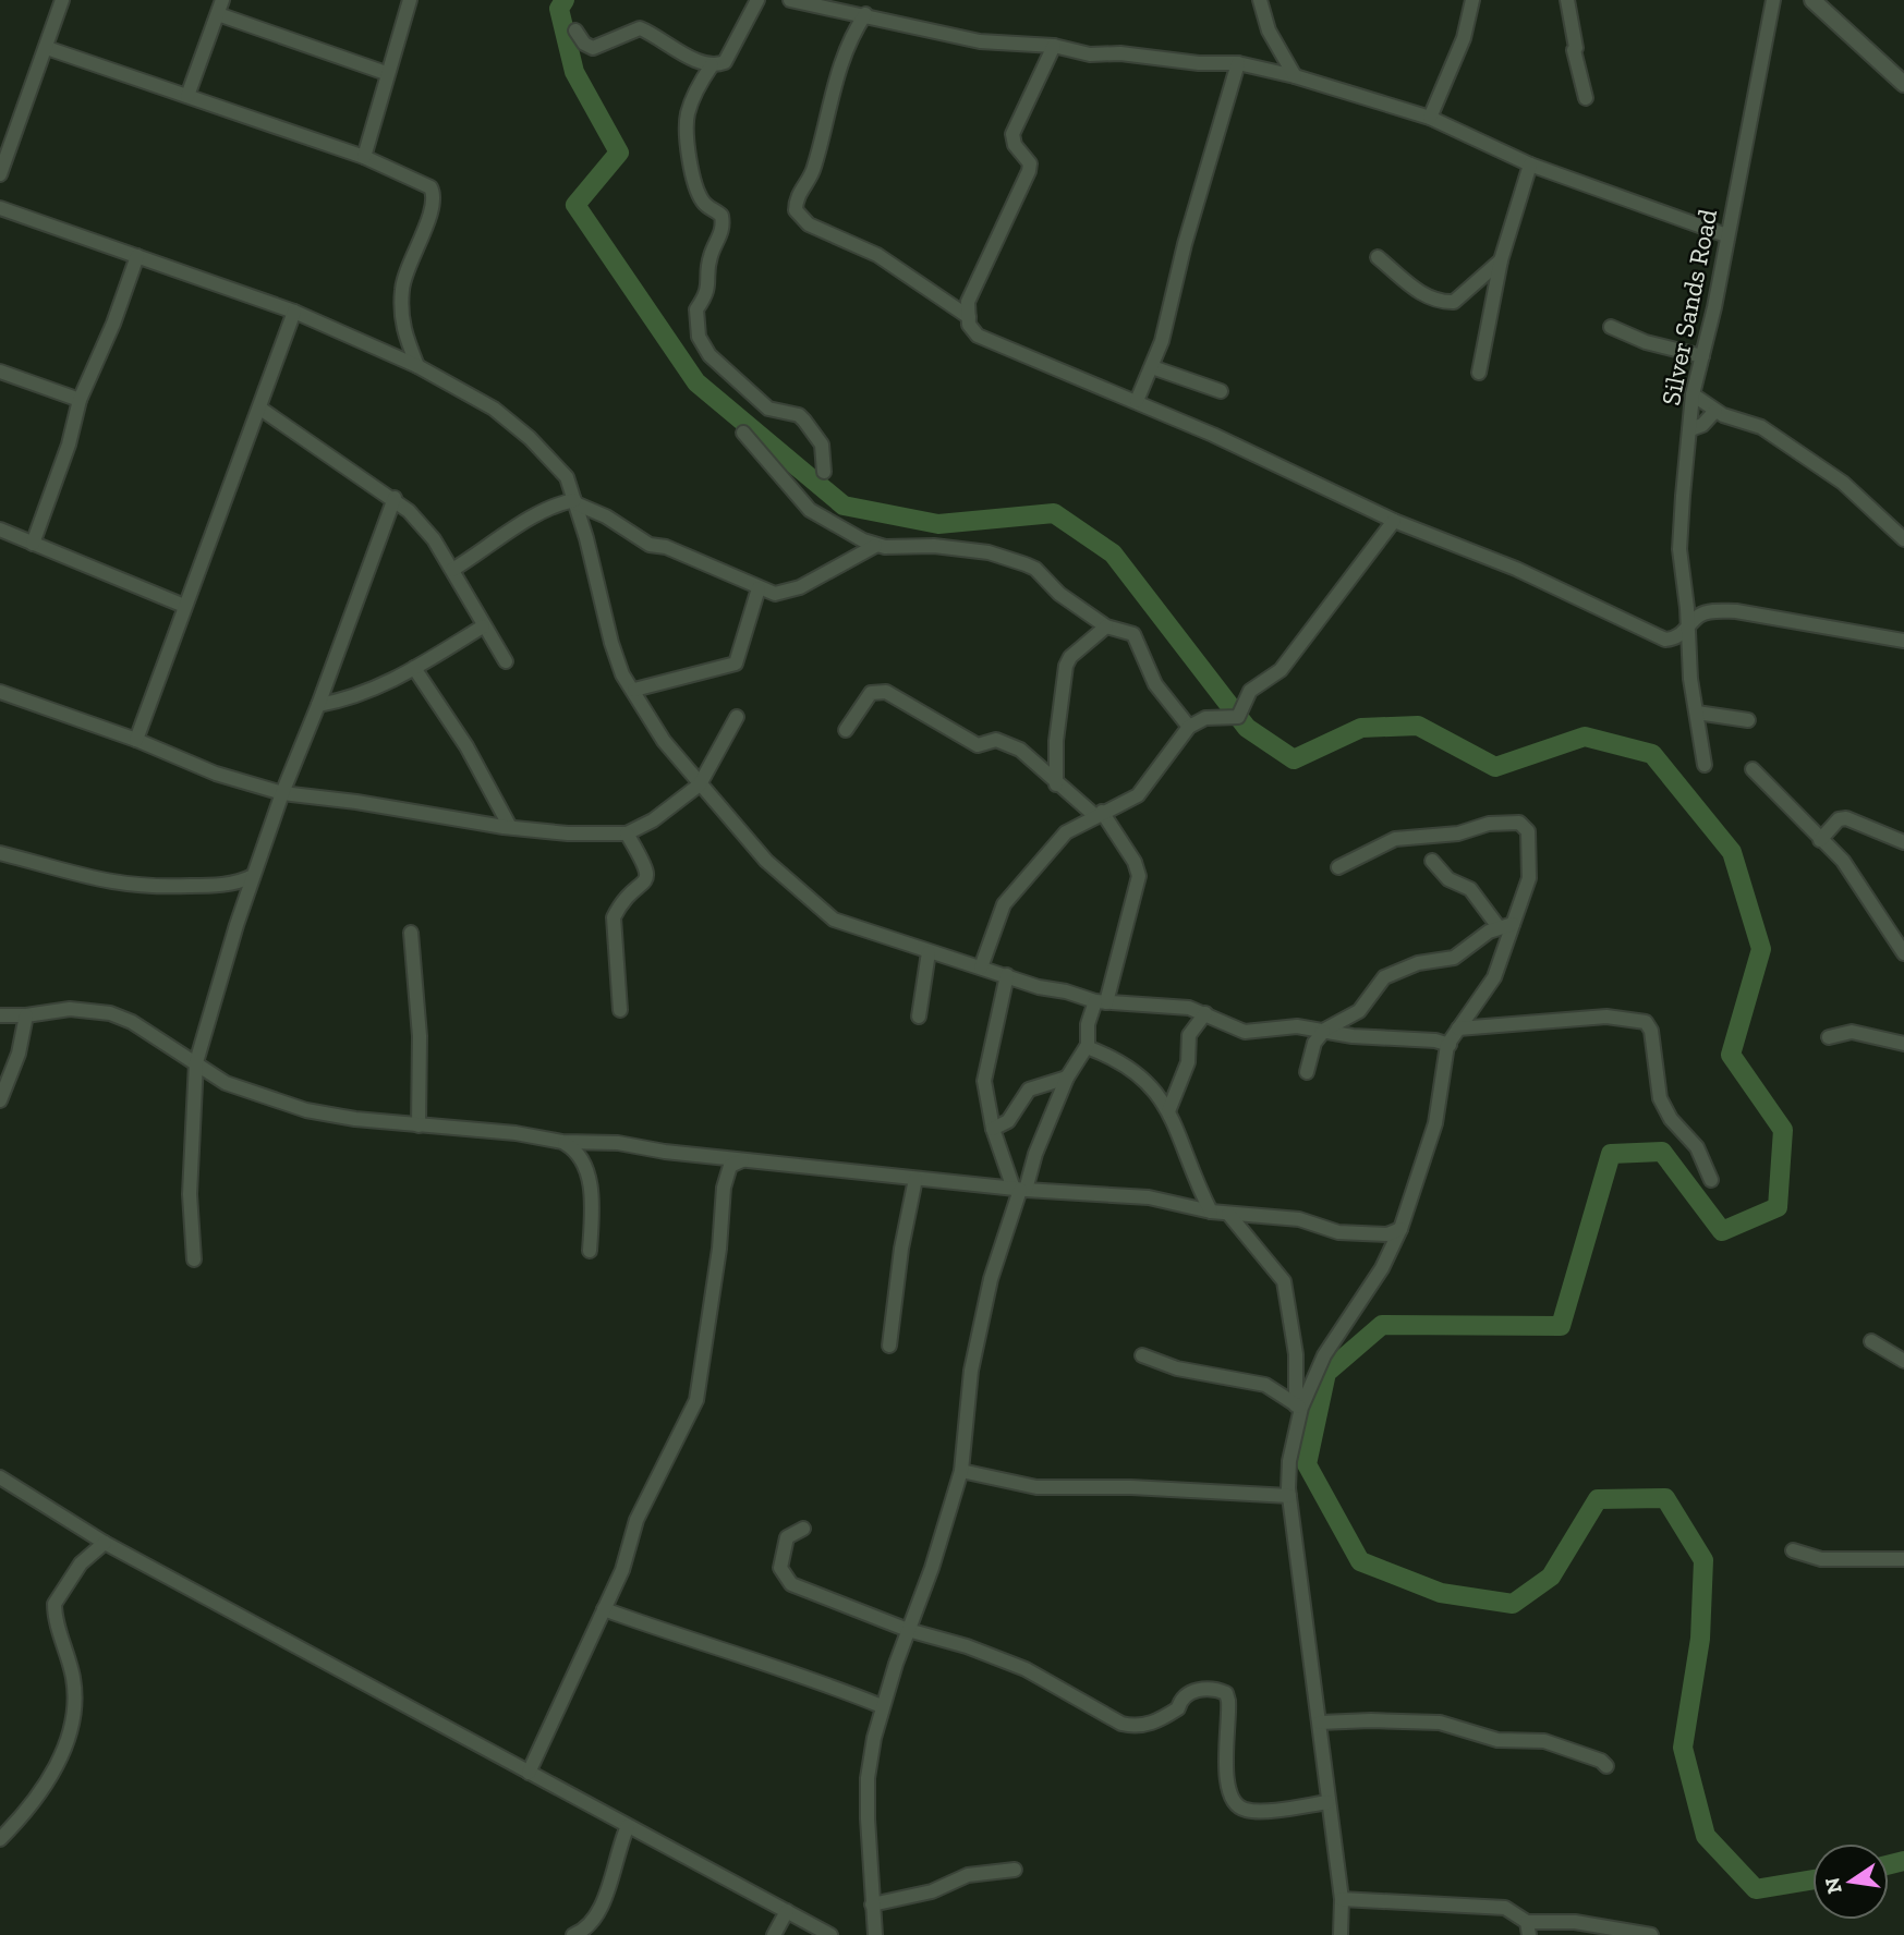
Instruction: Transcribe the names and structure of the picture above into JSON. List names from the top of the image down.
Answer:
{
  "streets": {
    "street": ["Silver Sands Road"]
  },
  "north": "left"
}
